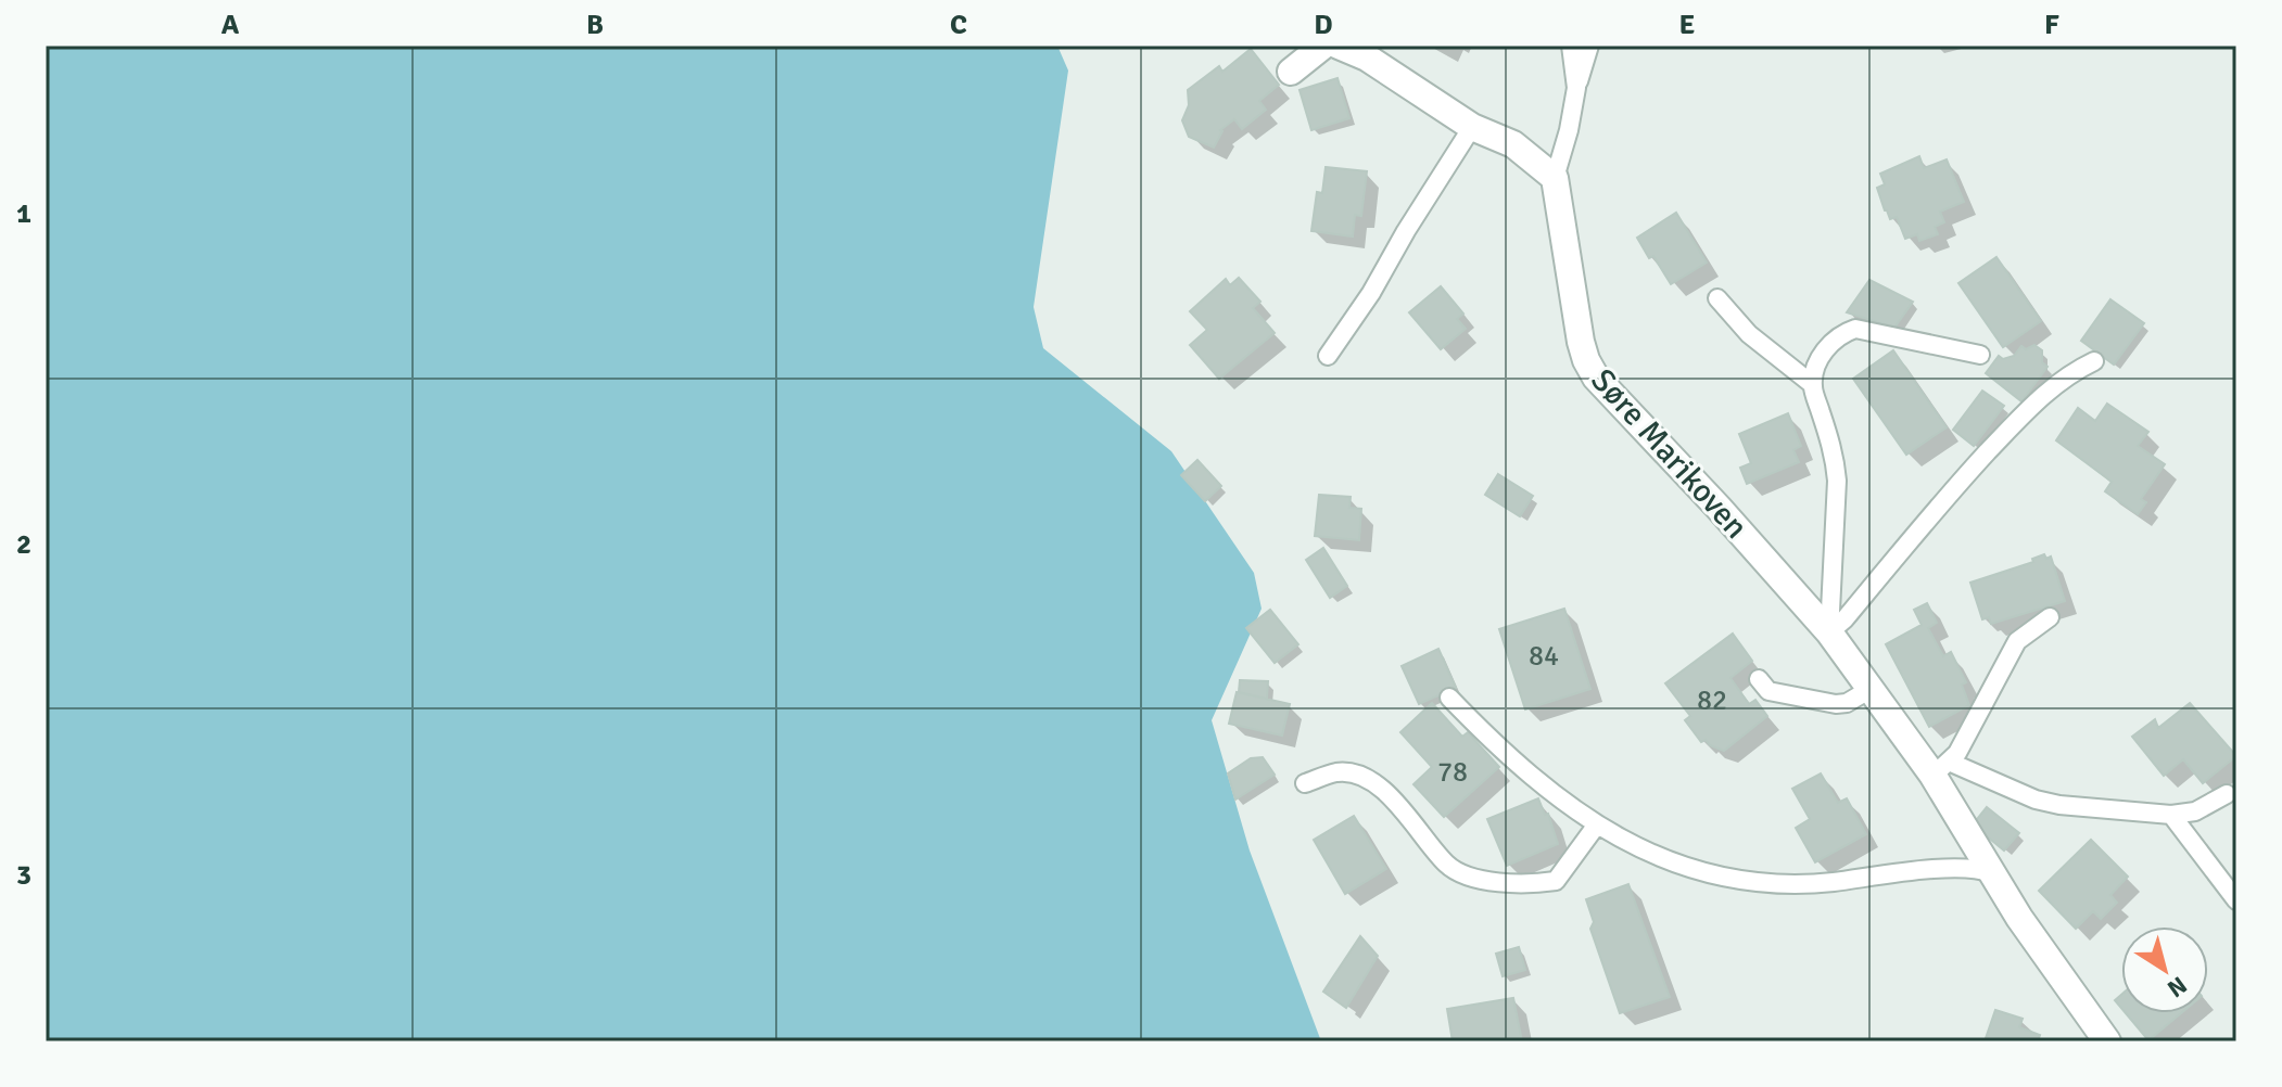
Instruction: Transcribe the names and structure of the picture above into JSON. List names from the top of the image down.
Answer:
{
  "streets": {
    "street": ["Søre Marikoven"]
  },
  "house_numbers": ["84", "82", "78"],
  "north": "bottom right",
  "grid": {
    "columns": [
      "A",
      "B",
      "C",
      "D",
      "E",
      "F"
    ],
    "rows": ["1", "2", "3"]
  }
}
